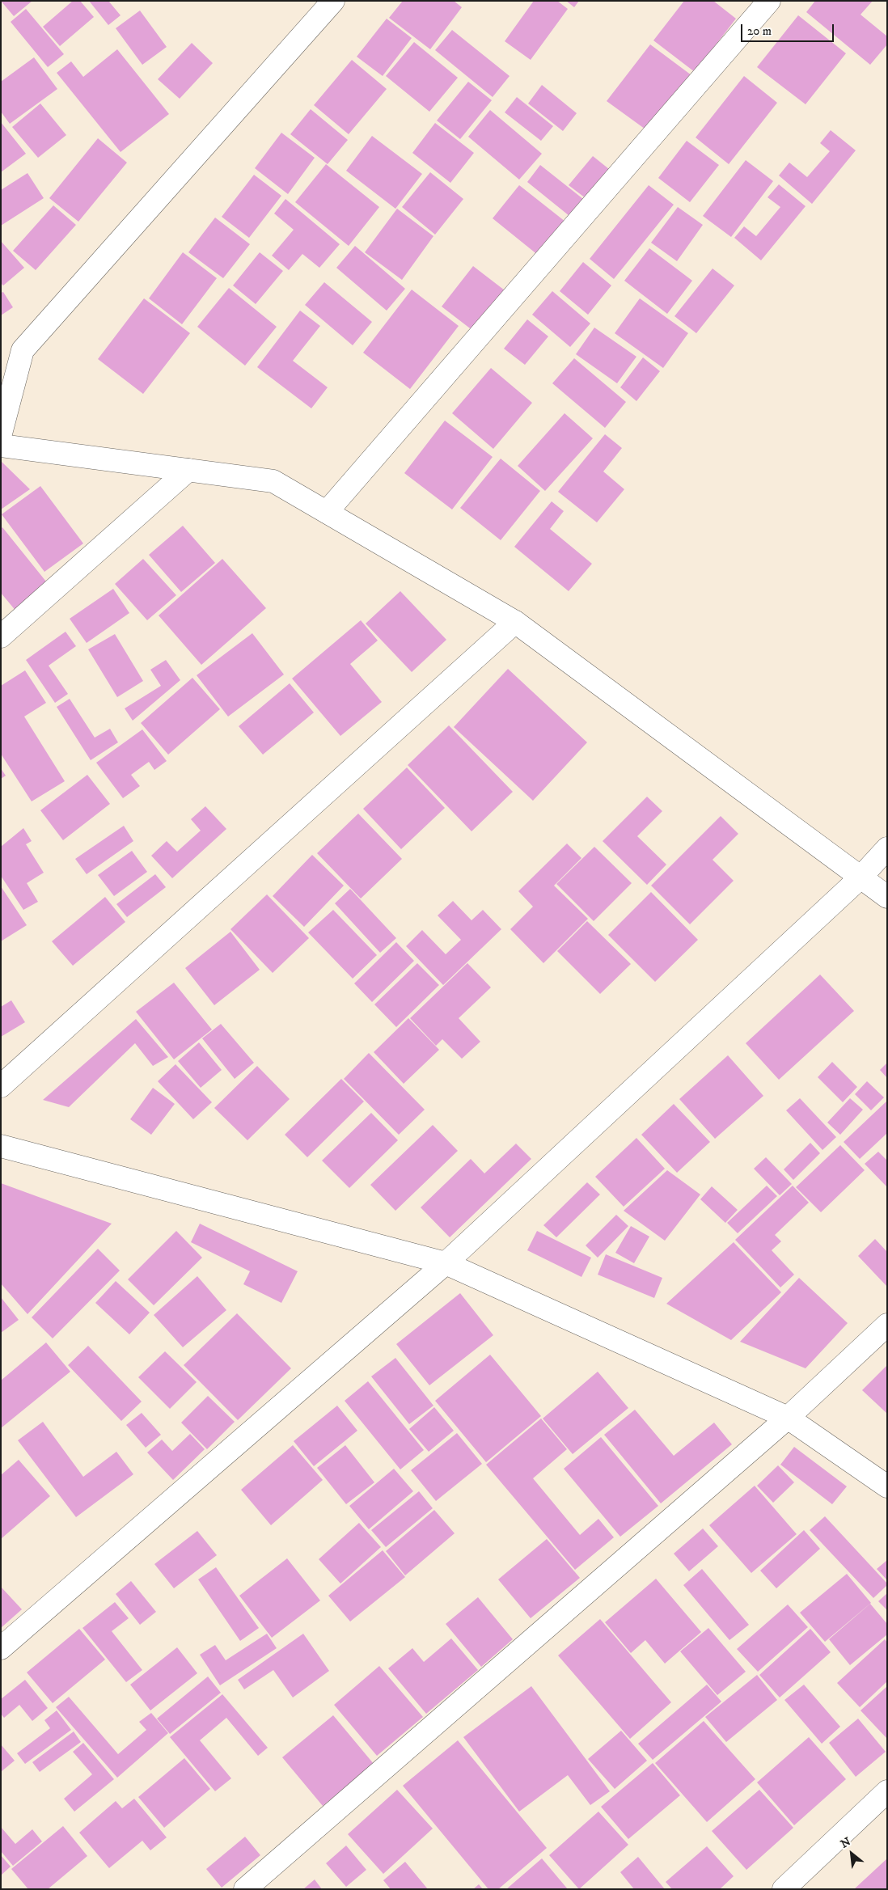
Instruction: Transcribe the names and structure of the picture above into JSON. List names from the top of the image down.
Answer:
{
  "scale_bar": "20 m",
  "north": "top left"
}
